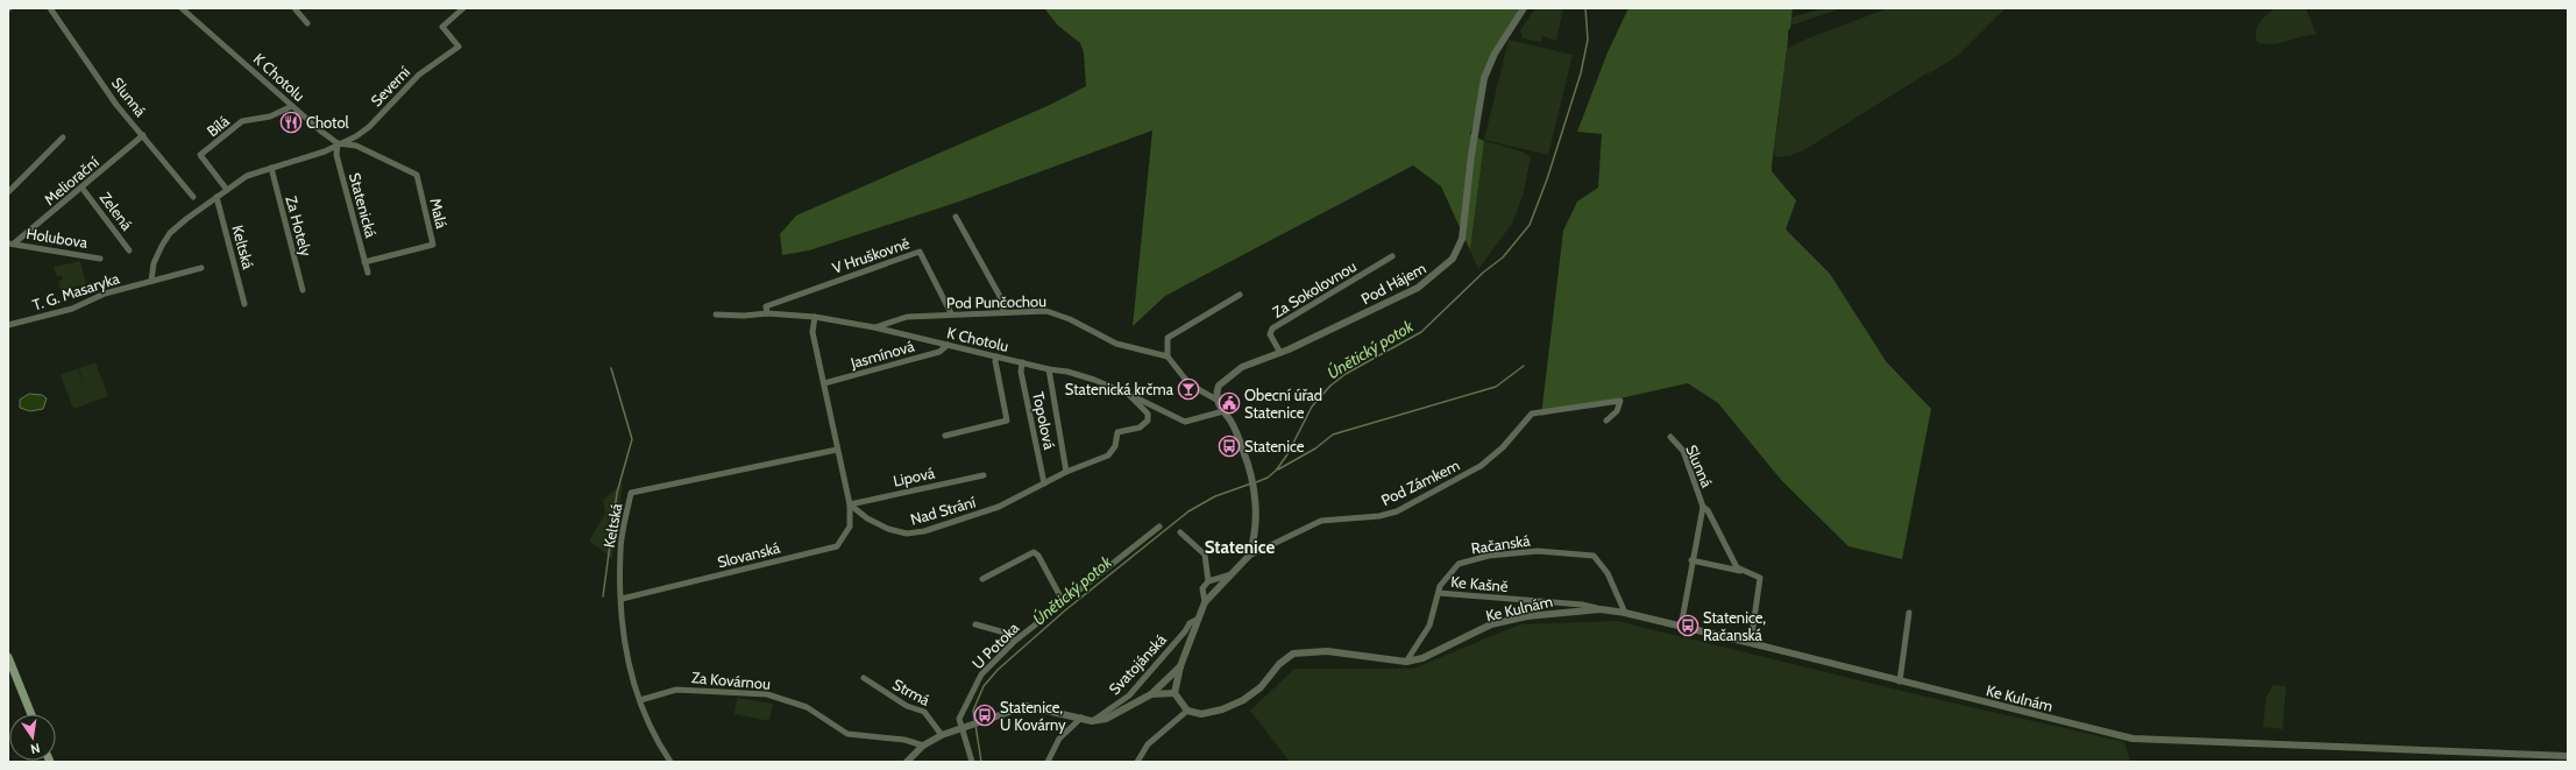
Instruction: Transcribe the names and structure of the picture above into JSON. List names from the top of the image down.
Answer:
{
  "streets": {
    "street": [
      "K Chotolu",
      "Severní",
      "Slunná",
      "Bílá",
      "Meliorační",
      "Statenická",
      "Zelená",
      "Malá",
      "Za Hotely",
      "Holubova",
      "Keltská",
      "V Hruškovně",
      "Pod Hájem",
      "Za Sokolovnou",
      "T. G. Masaryka",
      "Pod Punčochou",
      "Jasmínová",
      "Topolová",
      "Lipová",
      "Pod Zámkem",
      "Nad Strání",
      "Račanská",
      "Slovanská",
      "Ke Kašně",
      "Ke Kulnám",
      "U Potoka",
      "Svatojánská",
      "Za Kovárnou",
      "Strmá"
    ]
  },
  "crossings": [
    ["K Chotolu", "Severní"],
    ["K Chotolu", "Bílá"],
    ["K Chotolu", "Statenická"],
    ["K Chotolu", "Malá"],
    ["K Chotolu", "V Hruškovně"],
    ["K Chotolu", "Pod Punčochou"],
    ["K Chotolu", "Jasmínová"],
    ["K Chotolu", "Topolová"],
    ["K Chotolu", "Nad Strání"],
    ["Severní", "Statenická"],
    ["Slunná", "Meliorační"],
    ["Slunná", "Ke Kulnám"],
    ["Meliorační", "Zelená"],
    ["Meliorační", "Holubova"],
    ["Statenická", "Malá"],
    ["Keltská", "Slovanská"],
    ["Keltská", "Za Kovárnou"],
    ["V Hruškovně", "Pod Punčochou"],
    ["Pod Hájem", "Za Sokolovnou"],
    ["Topolová", "Nad Strání"],
    ["Lipová", "Nad Strání"],
    ["Lipová", "Slovanská"],
    ["Nad Strání", "Slovanská"],
    ["Račanská", "Ke Kašně"],
    ["Račanská", "Ke Kulnám"],
    ["Ke Kašně", "Ke Kulnám"]
  ],
  "districts": ["Statenice"],
  "water": ["Únětický potok"],
  "places": {
    "restaurant": ["Chotol"],
    "bar": ["Statenická krčma"],
    "public building": ["Obecní úřad Statenice"],
    "bus stop": ["Statenice", "Statenice, Račanská", "Statenice, U Kovárny"]
  },
  "north": "bottom"
}
